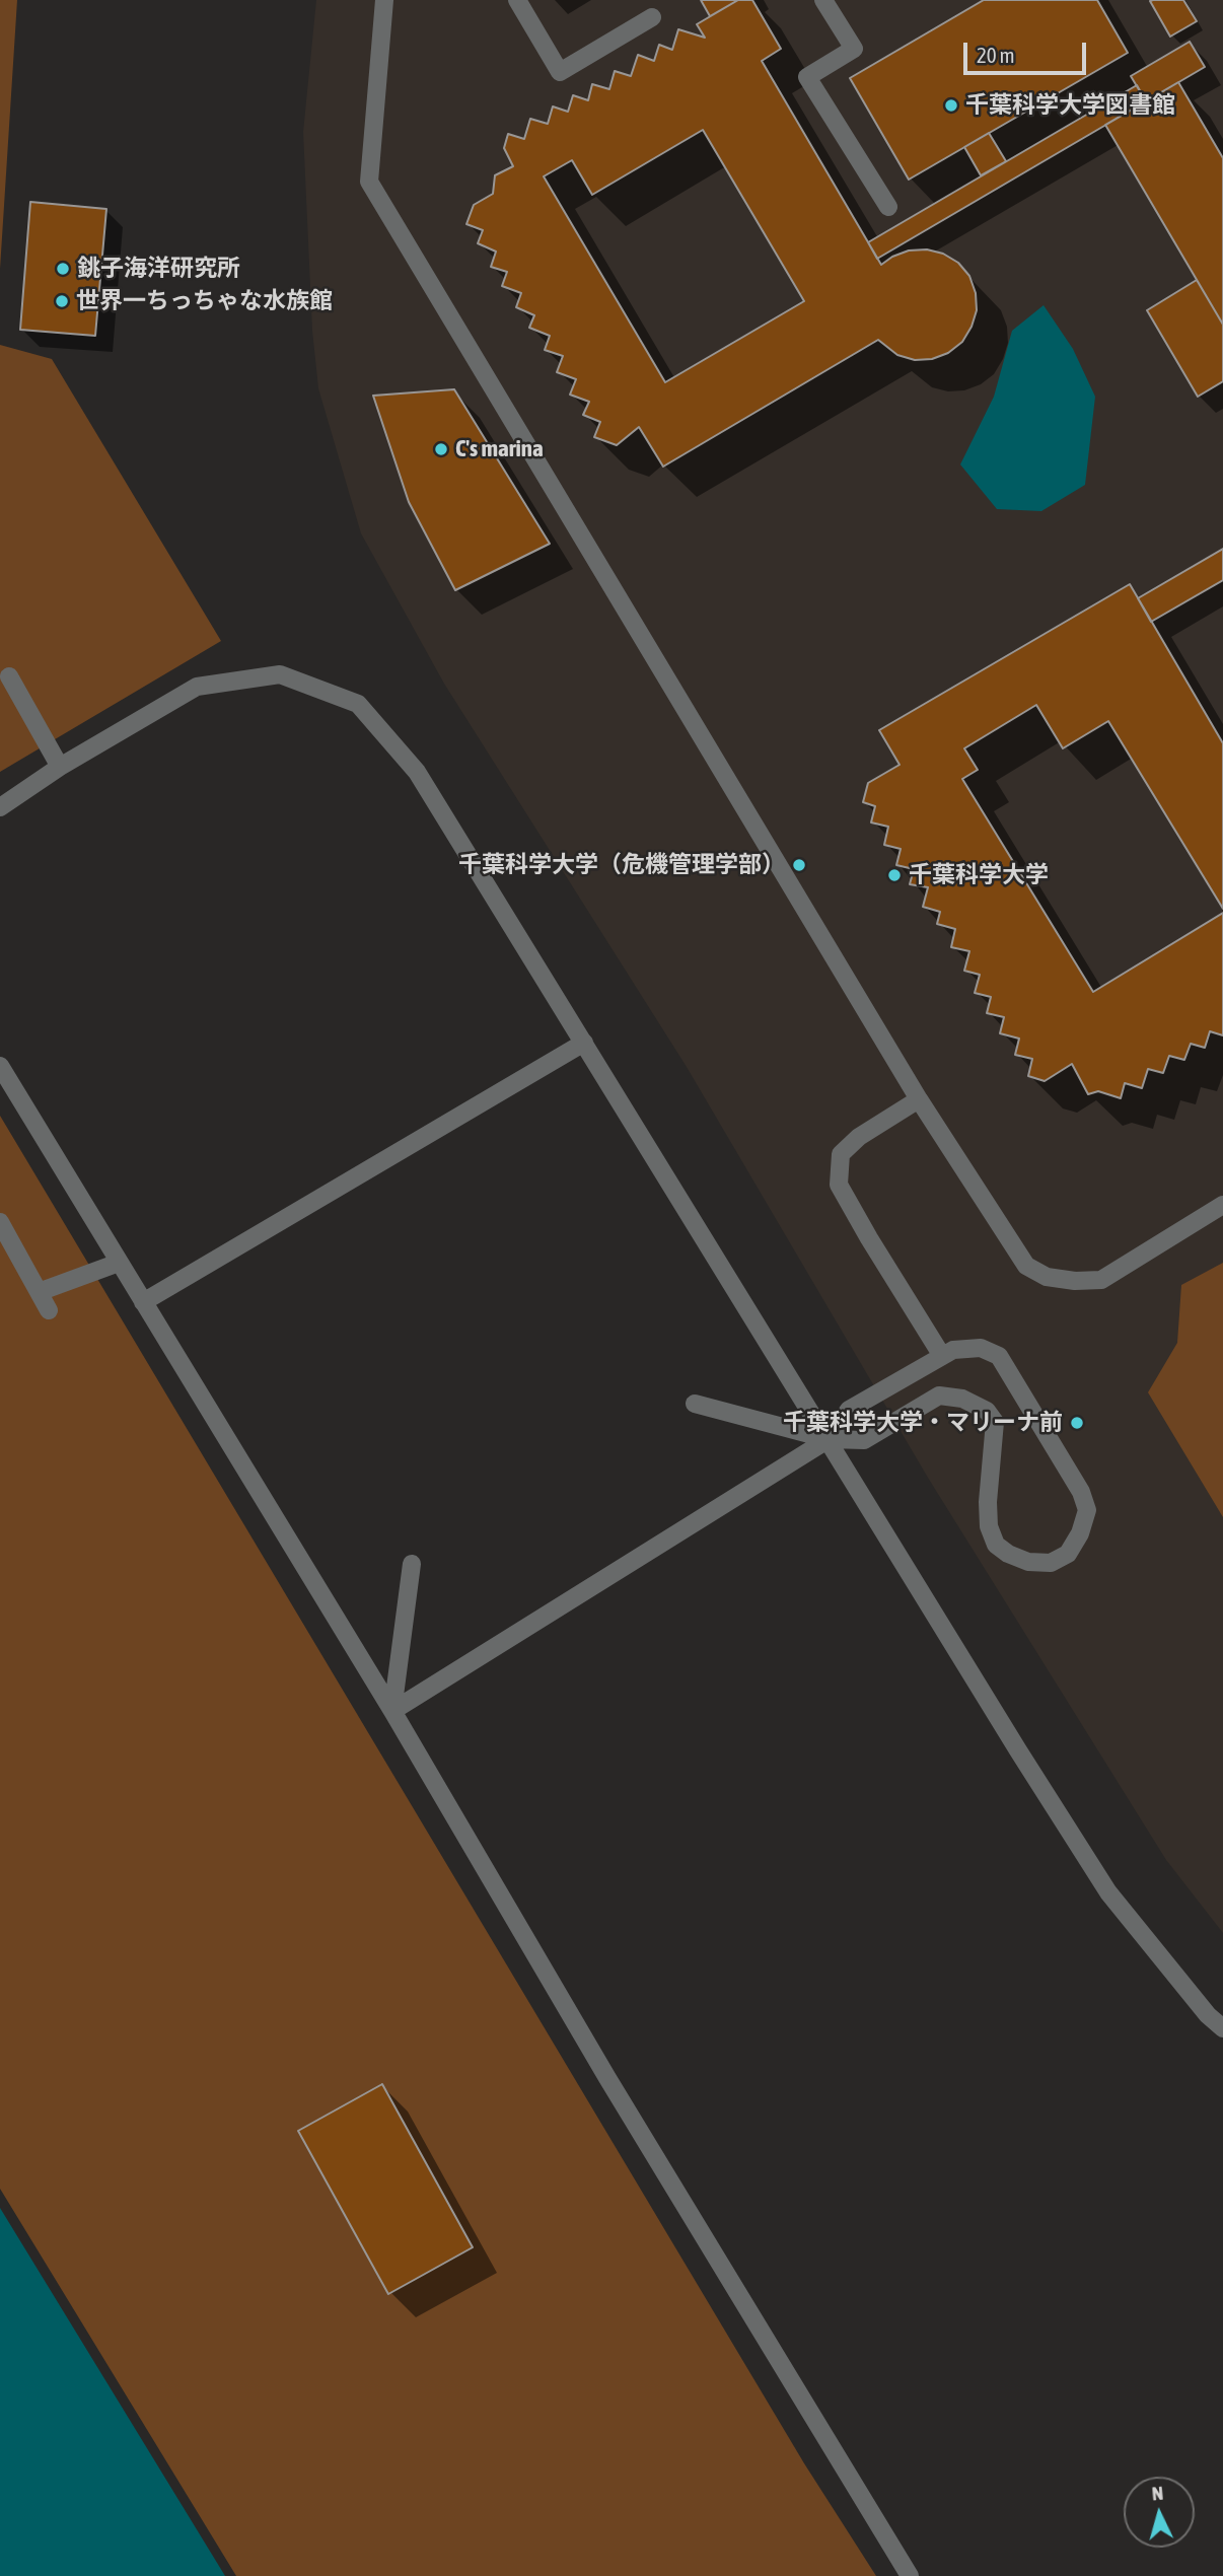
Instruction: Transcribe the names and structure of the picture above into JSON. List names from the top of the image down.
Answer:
{
  "places": [
    "千葉科学大学図書館",
    "銚子海洋研究所",
    "世界一ちっちゃな水族館",
    "C's marina",
    "千葉科学大学（危機管理学部）",
    "千葉科学大学",
    "千葉科学大学・マリーナ前"
  ],
  "scale_bar": "20 m",
  "north": "top"
}
